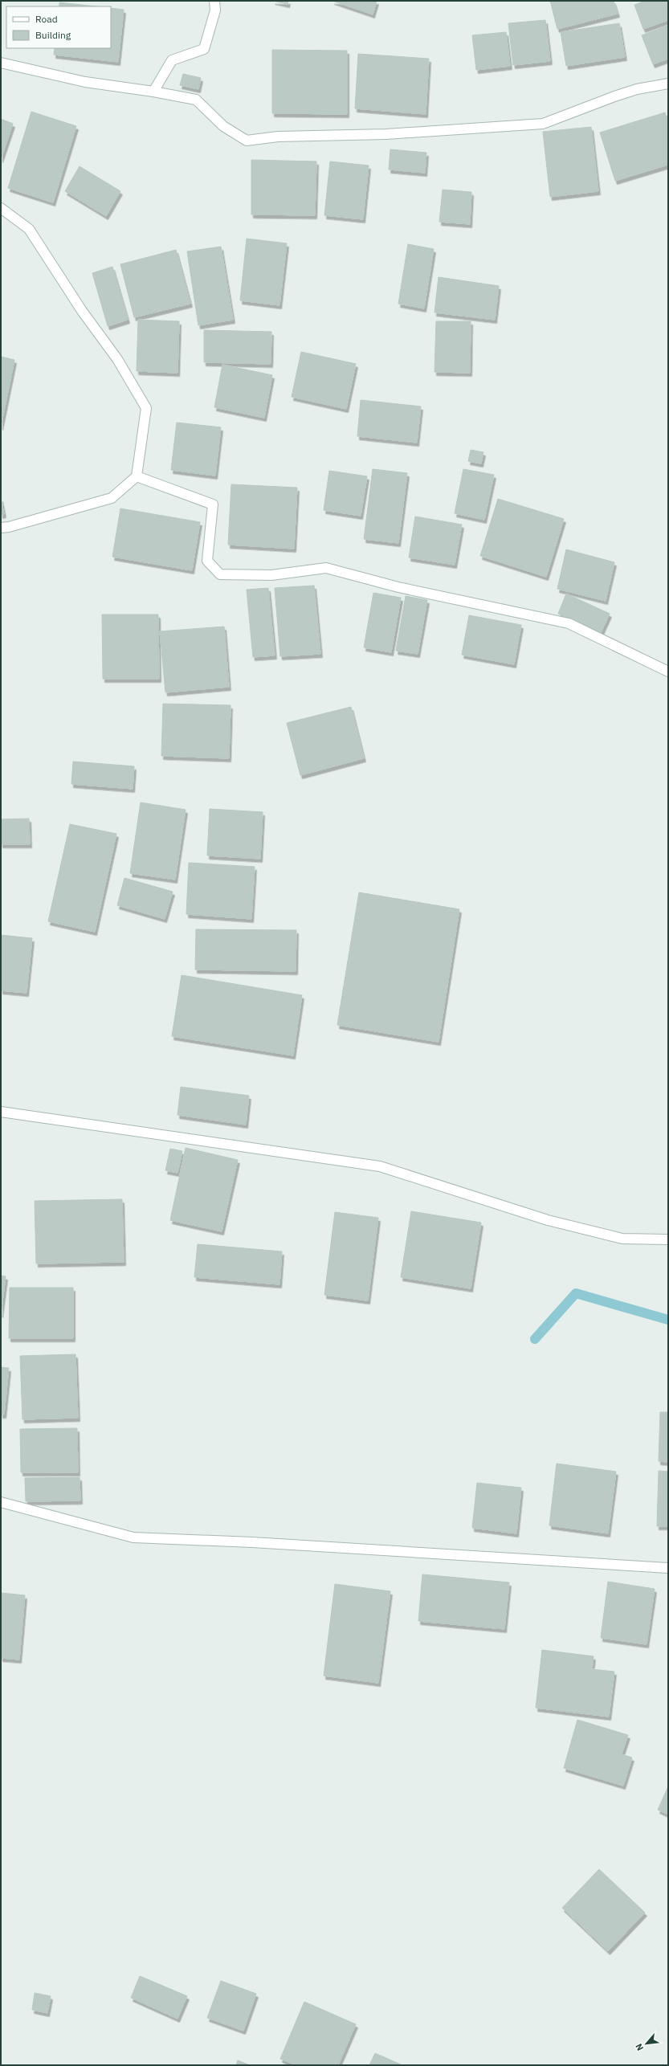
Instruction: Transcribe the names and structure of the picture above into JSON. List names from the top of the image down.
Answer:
{
  "legend": ["Road", "Building"],
  "north": "bottom left"
}
